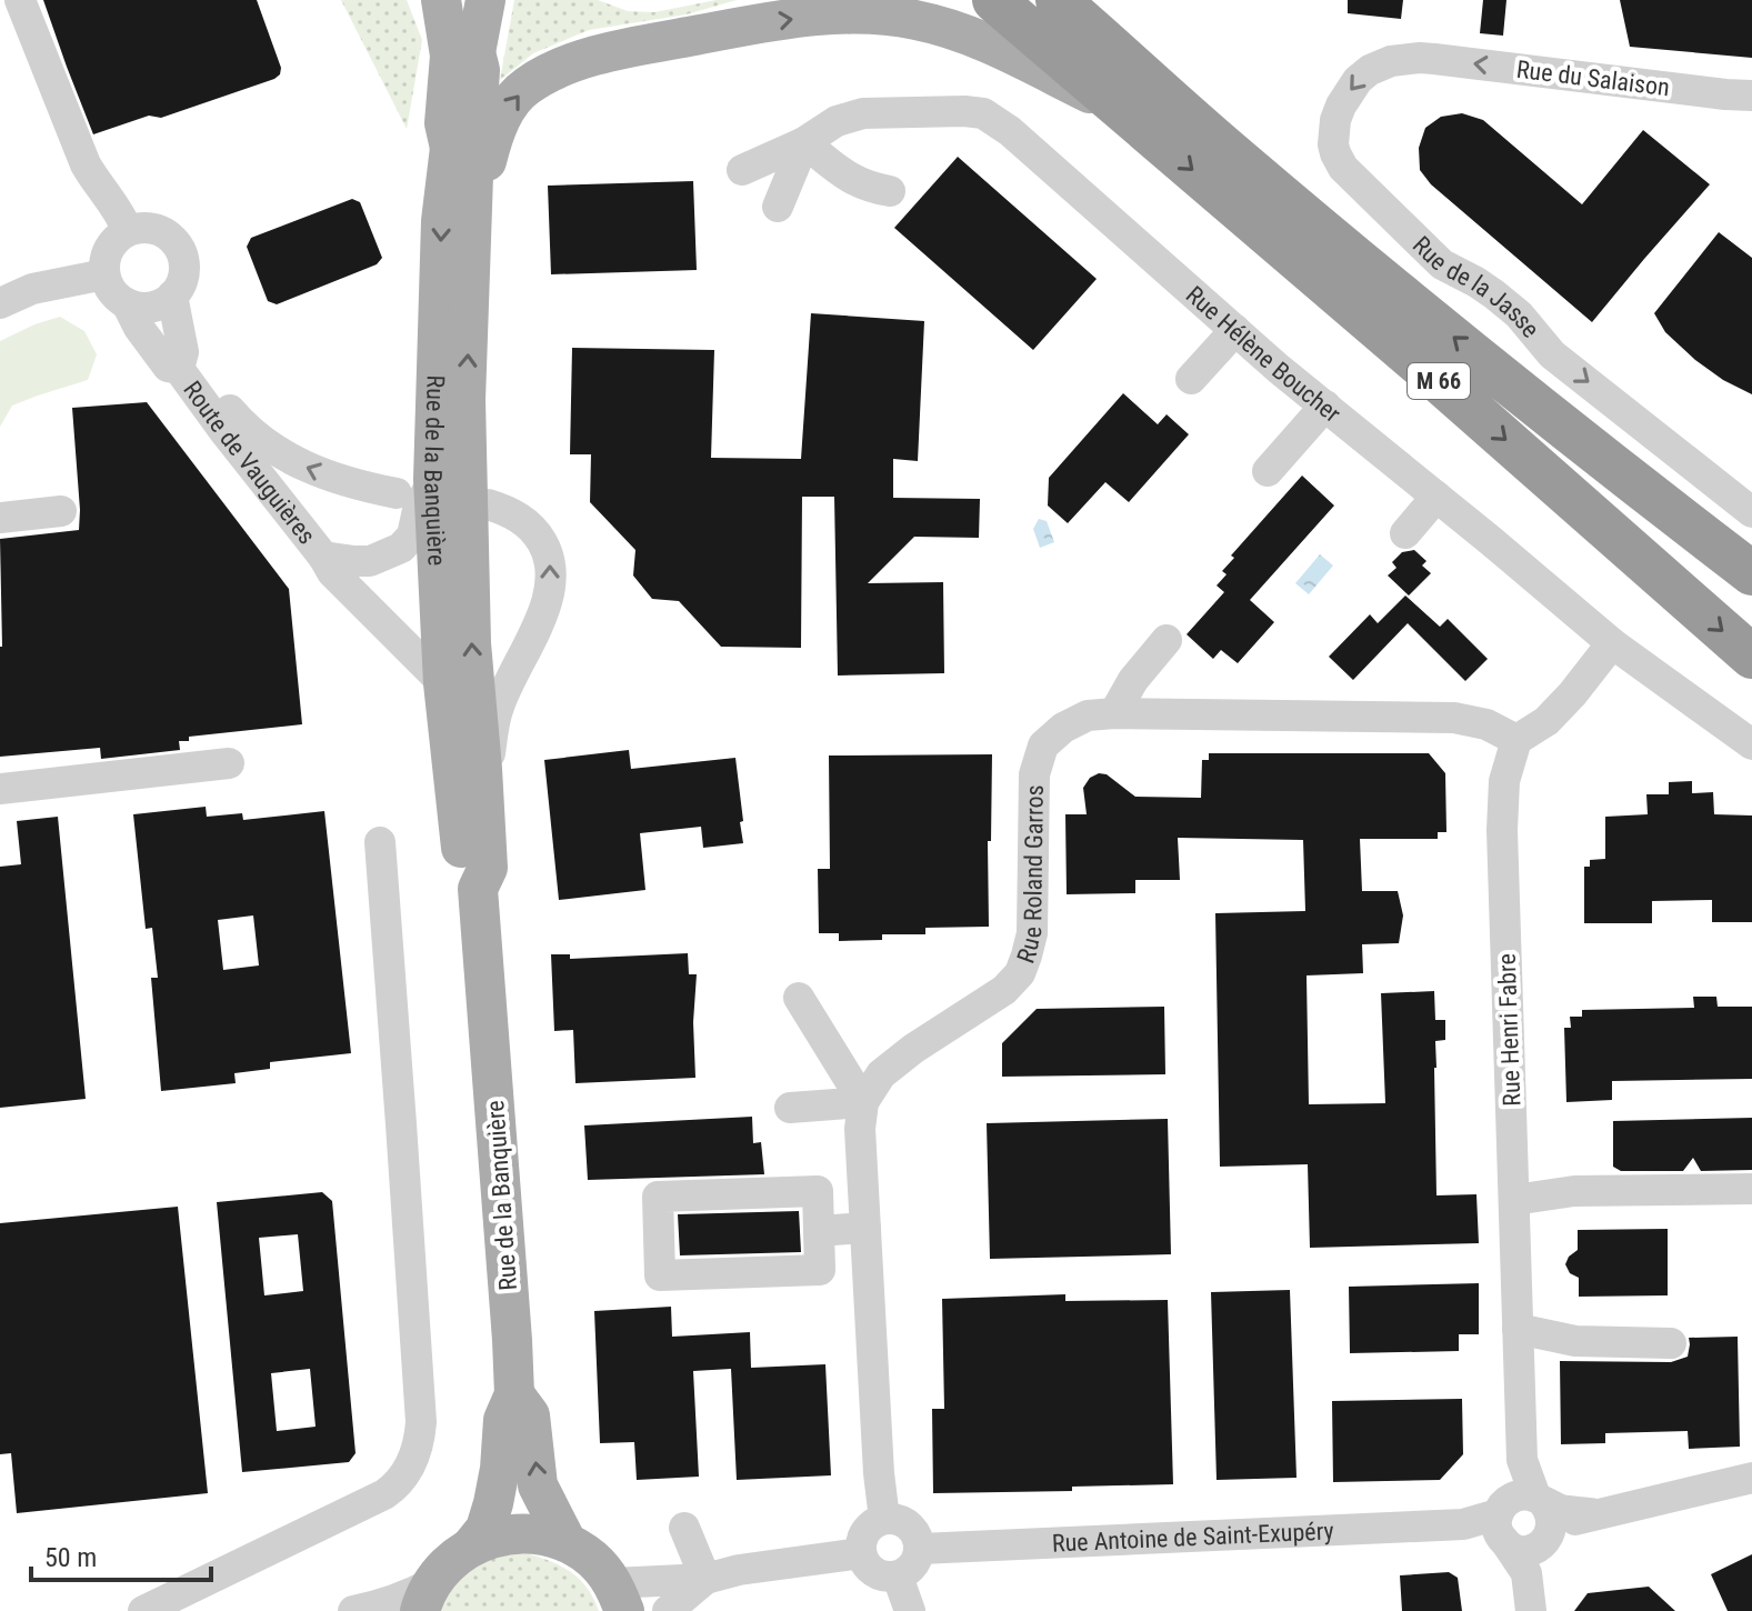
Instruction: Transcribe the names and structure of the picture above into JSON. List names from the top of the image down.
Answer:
{
  "streets": {
    "highway": ["M 66"],
    "main road": ["Rue de la Banquière"],
    "street": [
      "Rue du Salaison",
      "Rue de la Jasse",
      "Rue Hélène Boucher",
      "Route de Vauguières",
      "Rue Roland Garros",
      "Rue Henri Fabre",
      "Rue Antoine de Saint-Exupéry"
    ]
  },
  "crossings": [
    ["Rue du Salaison", "Rue de la Jasse"],
    ["M 66", "Rue de la Banquière"],
    ["Route de Vauguières", "Rue de la Banquière"],
    ["Rue Roland Garros", "Rue Henri Fabre"],
    ["Rue Henri Fabre", "Rue Antoine de Saint-Exupéry"]
  ],
  "one_way": ["Rue du Salaison"],
  "scale_bar": "50 m"
}
